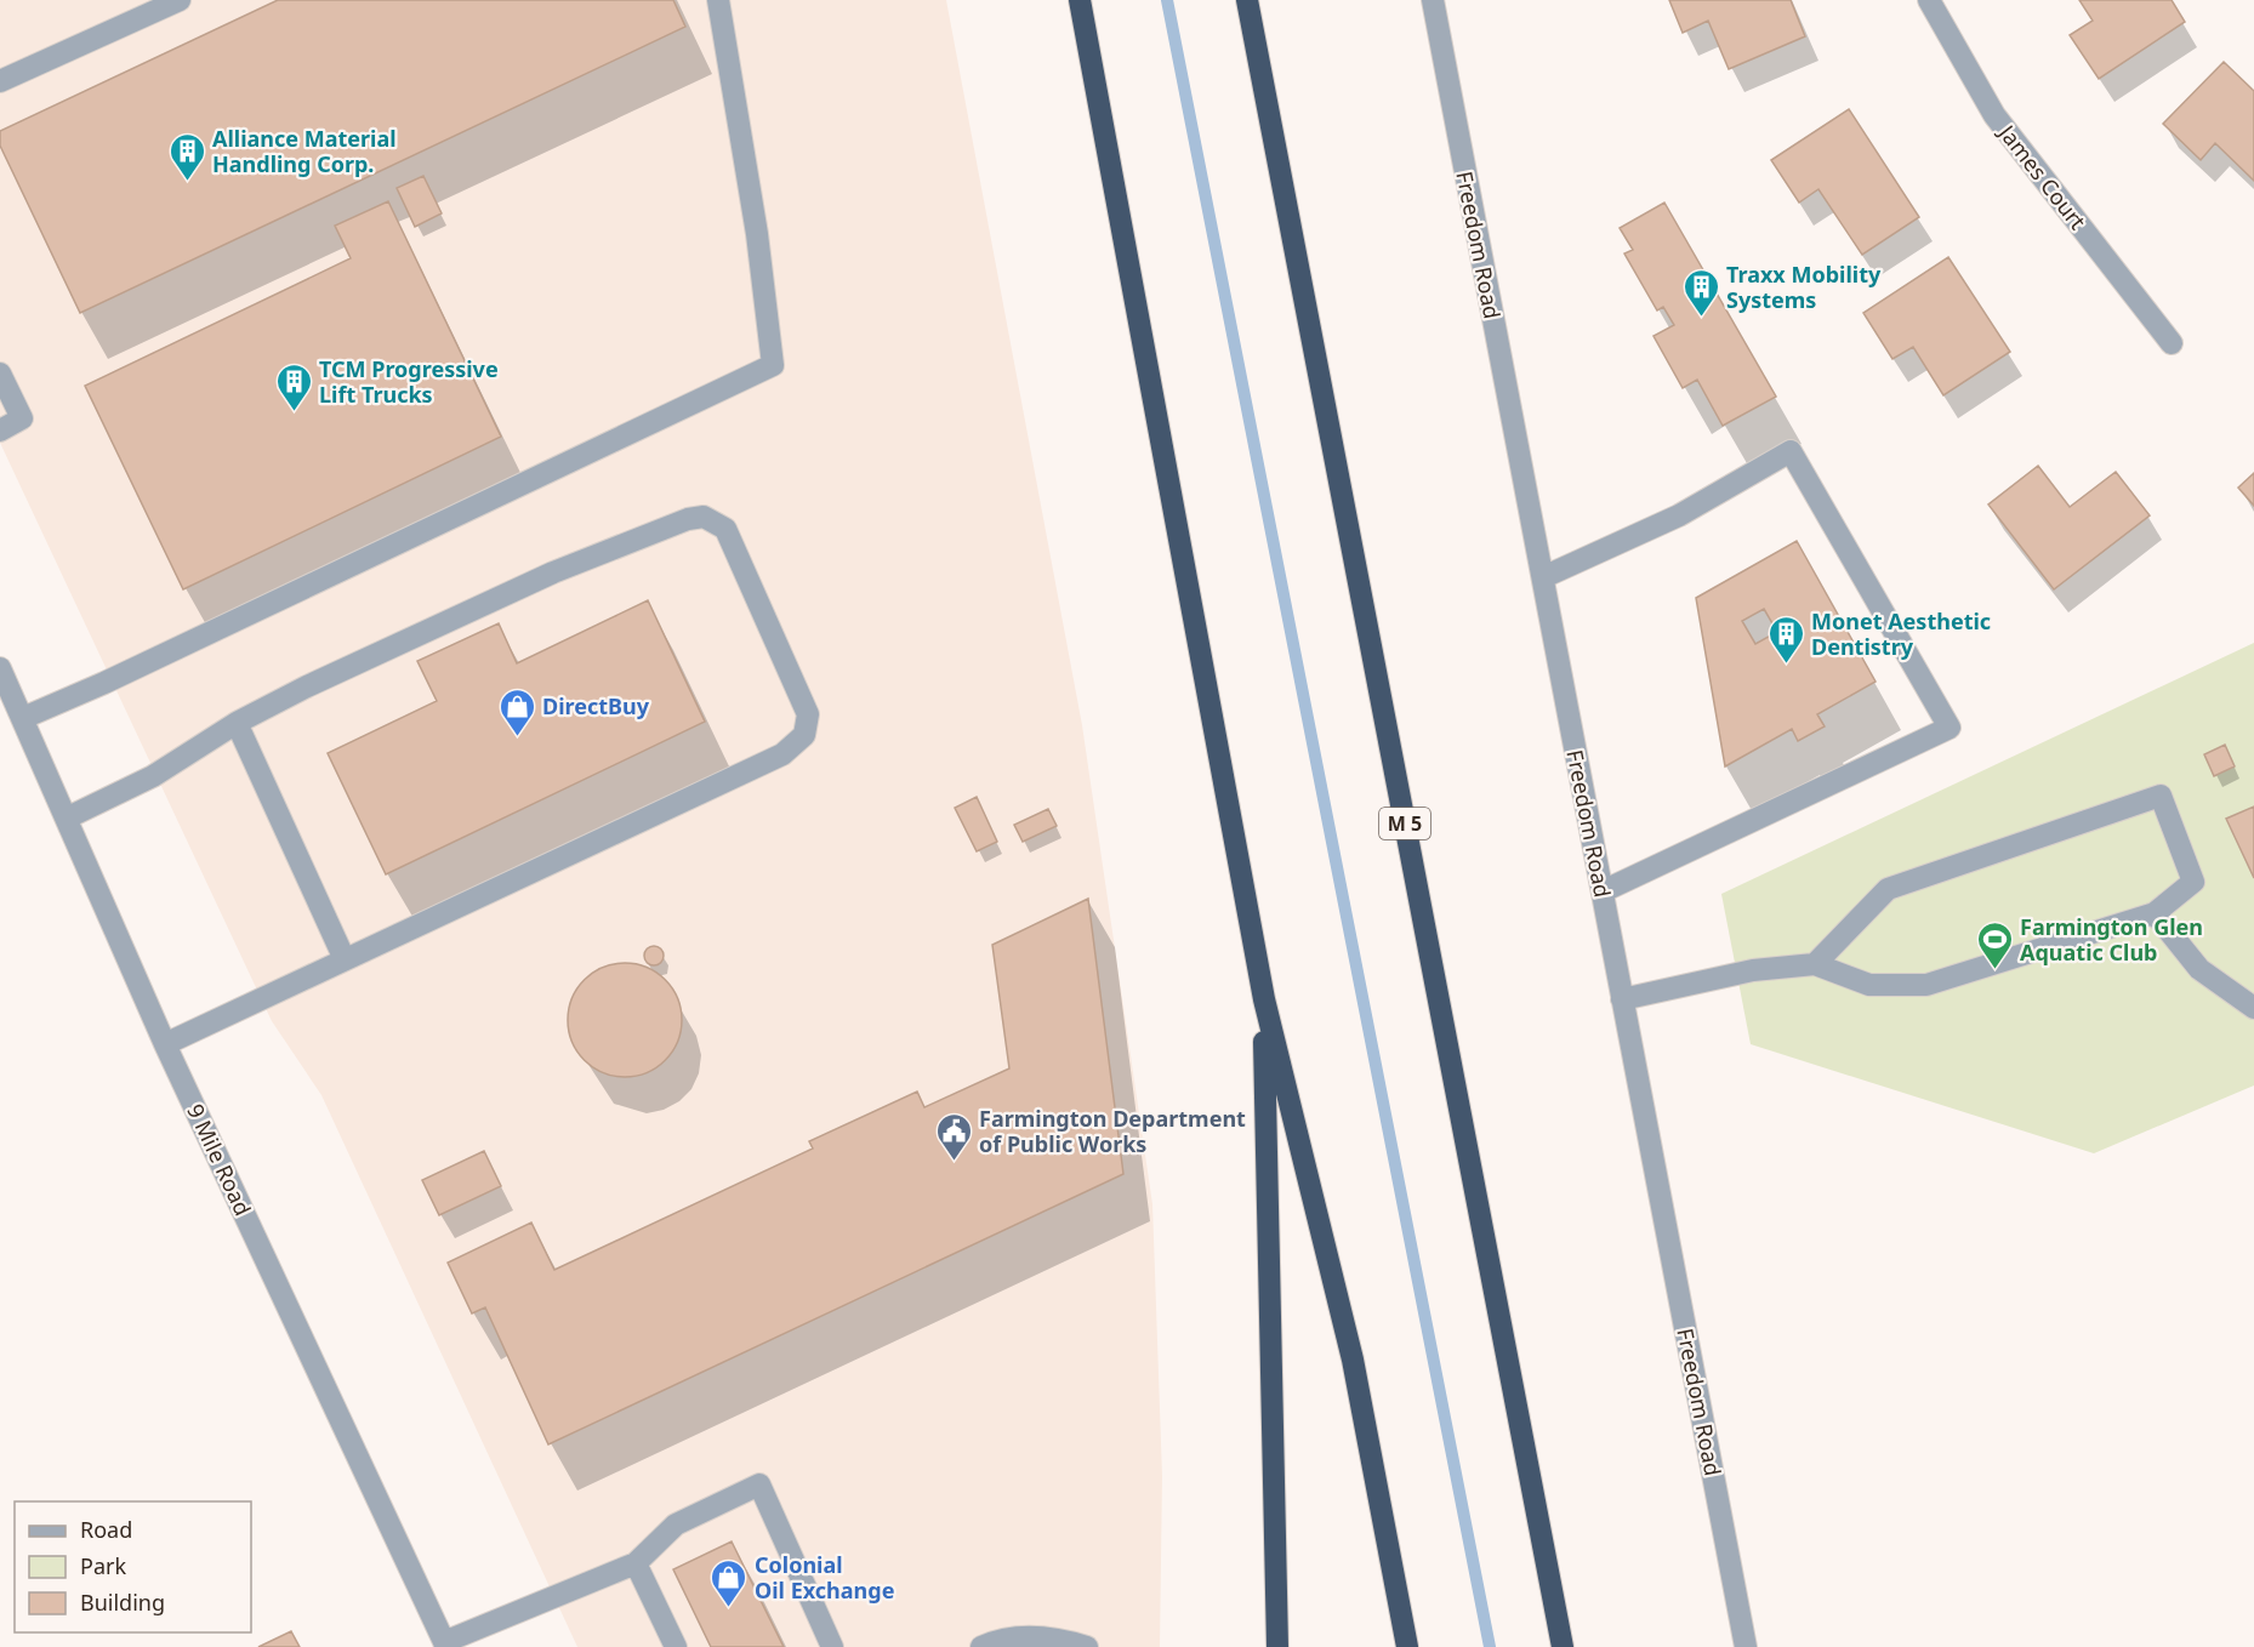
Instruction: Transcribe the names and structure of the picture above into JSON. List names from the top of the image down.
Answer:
{
  "streets": {
    "highway": ["M 5"],
    "street": ["James Court", "Freedom Road", "9 Mile Road"]
  },
  "places": {
    "building": [
      "Alliance Material Handling Corp.",
      "Traxx Mobility Systems",
      "TCM Progressive Lift Trucks",
      "Monet Aesthetic Dentistry"
    ],
    "shop": ["DirectBuy", "Colonial Oil Exchange"],
    "sports": ["Farmington Glen Aquatic Club"],
    "public building": ["Farmington Department of Public Works"]
  },
  "legend": ["Road", "Park", "Building"]
}
